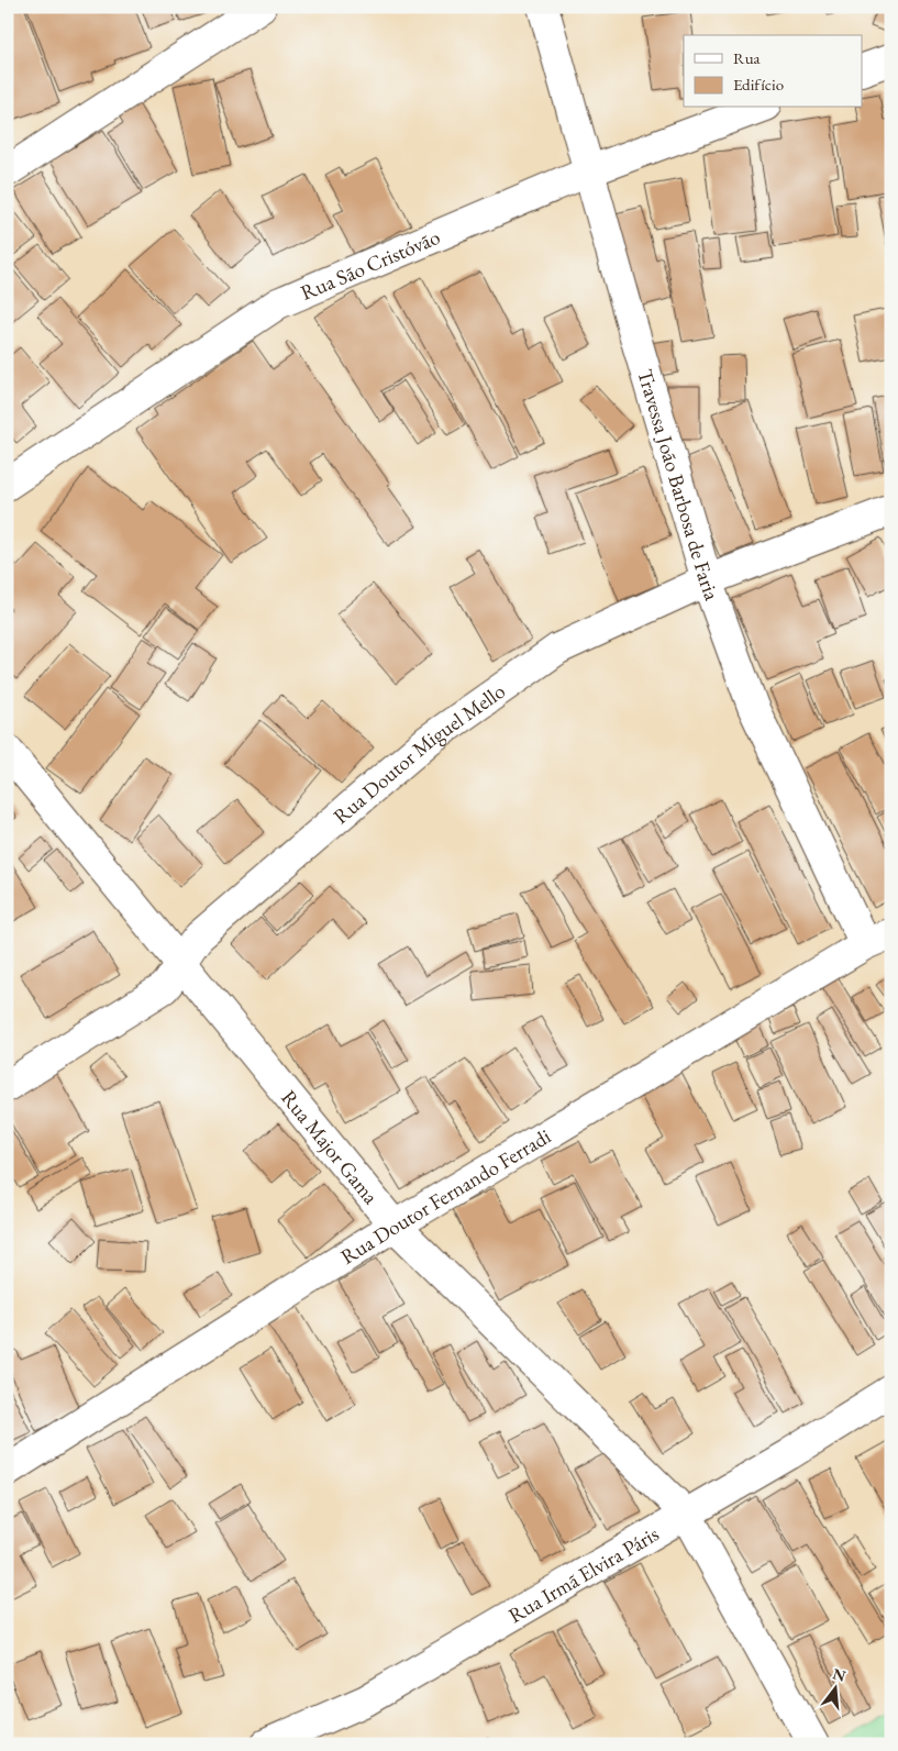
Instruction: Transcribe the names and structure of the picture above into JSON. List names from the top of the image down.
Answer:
{
  "streets": {
    "street": [
      "Rua São Cristóvão",
      "Travessa João Barbosa de Faria",
      "Rua Doutor Miguel Mello",
      "Rua Major Gama",
      "Rua Doutor Fernando Ferradi",
      "Rua Irmã Elvira Páris"
    ]
  },
  "crossings": [
    ["Rua São Cristóvão", "Travessa João Barbosa de Faria"],
    ["Travessa João Barbosa de Faria", "Rua Doutor Miguel Mello"],
    ["Travessa João Barbosa de Faria", "Rua Doutor Fernando Ferradi"],
    ["Rua Doutor Miguel Mello", "Rua Major Gama"],
    ["Rua Major Gama", "Rua Doutor Fernando Ferradi"],
    ["Rua Major Gama", "Rua Irmã Elvira Páris"]
  ],
  "legend": ["Rua", "Edifício"],
  "north": "top"
}
